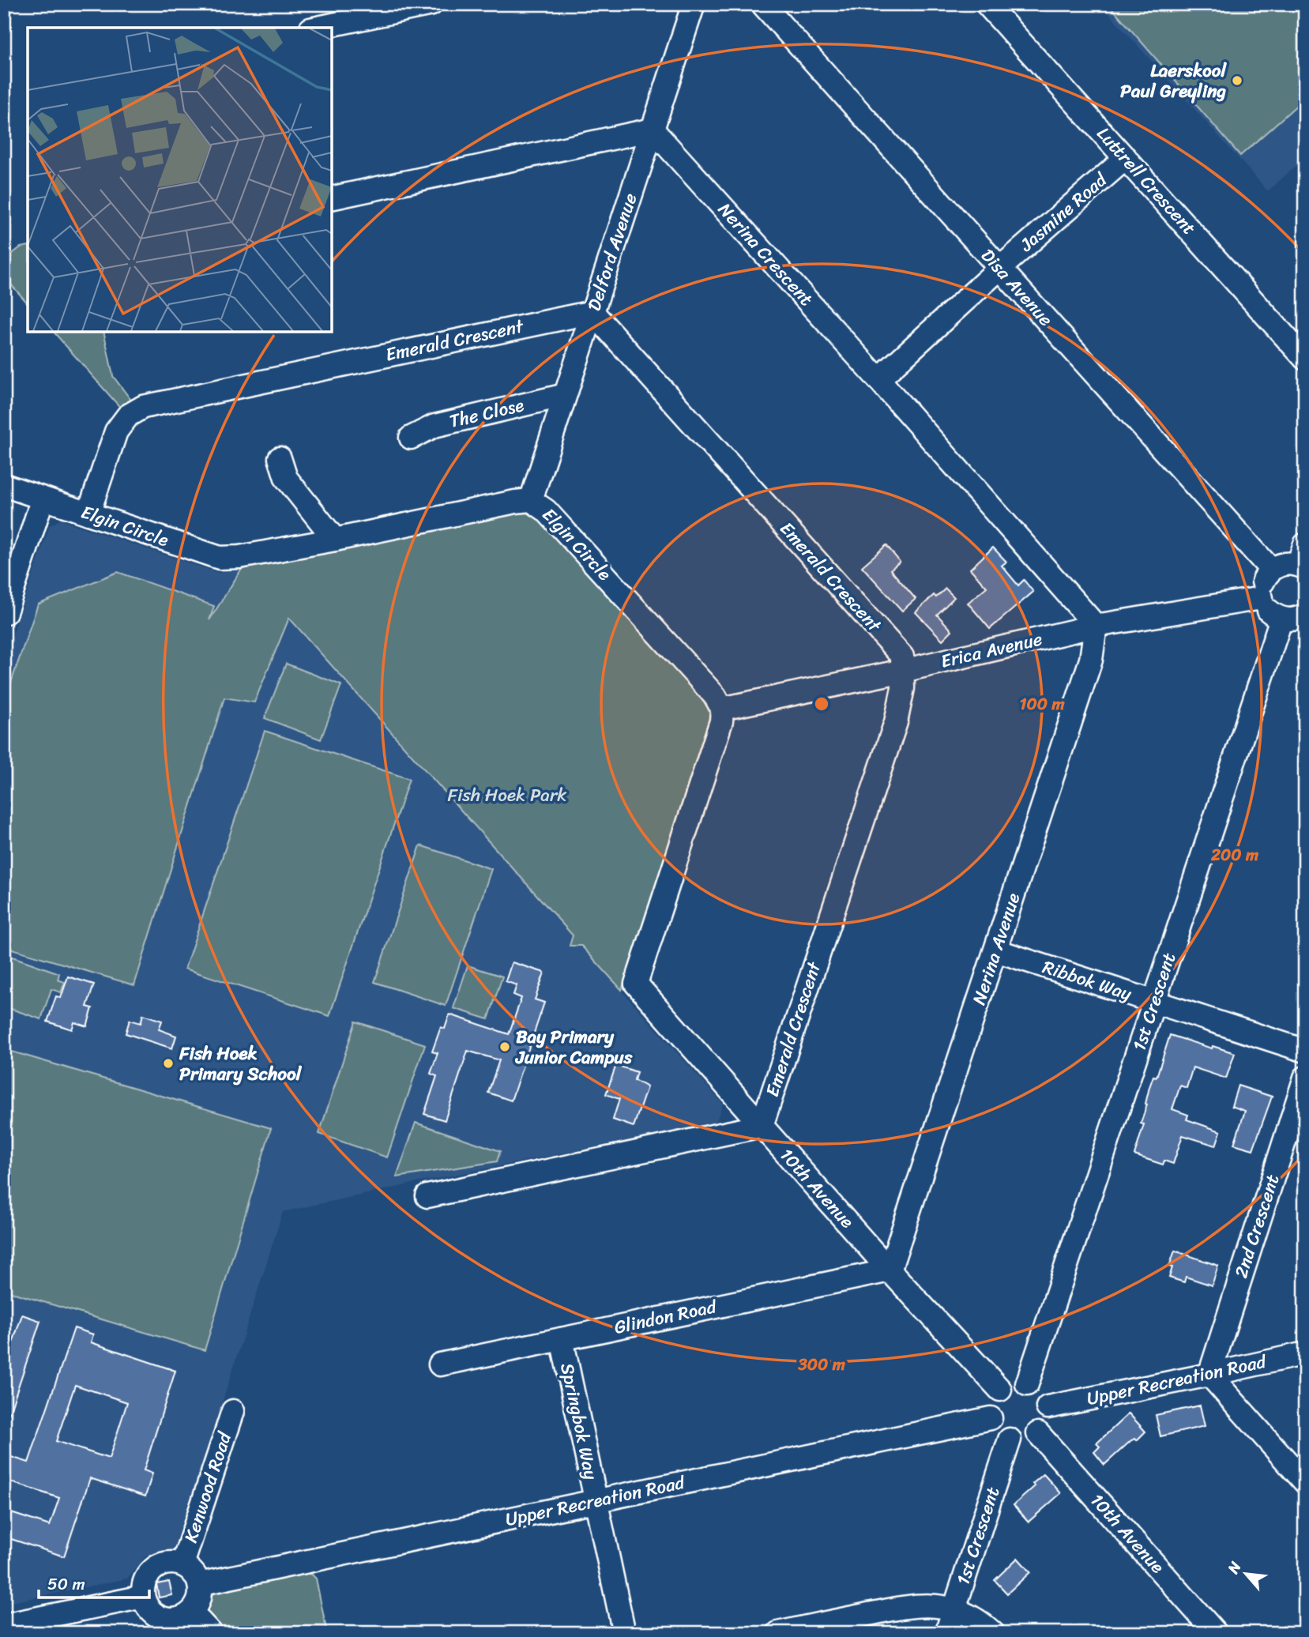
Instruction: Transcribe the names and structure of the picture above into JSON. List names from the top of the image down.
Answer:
{
  "streets": {
    "street": [
      "Luttrell Crescent",
      "Jasmine Road",
      "Delford Avenue",
      "Nerina Crescent",
      "Disa Avenue",
      "Emerald Crescent",
      "The Close",
      "Elgin Circle",
      "Erica Avenue",
      "Nerina Avenue",
      "Ribbok Way",
      "1st Crescent",
      "10th Avenue",
      "2nd Crescent",
      "Glindon Road",
      "Upper Recreation Road",
      "Springbok Way",
      "Kenwood Road"
    ]
  },
  "crossings": [
    ["Luttrell Crescent", "Jasmine Road"],
    ["Jasmine Road", "Nerina Crescent"],
    ["Jasmine Road", "Disa Avenue"],
    ["Delford Avenue", "Nerina Crescent"],
    ["Delford Avenue", "Emerald Crescent"],
    ["Delford Avenue", "The Close"],
    ["Delford Avenue", "Elgin Circle"],
    ["Nerina Crescent", "Erica Avenue"],
    ["Nerina Crescent", "Nerina Avenue"],
    ["Emerald Crescent", "Elgin Circle"],
    ["Emerald Crescent", "Erica Avenue"],
    ["Emerald Crescent", "10th Avenue"],
    ["Elgin Circle", "Erica Avenue"],
    ["Elgin Circle", "10th Avenue"],
    ["Erica Avenue", "Nerina Avenue"],
    ["Erica Avenue", "10th Avenue"],
    ["Nerina Avenue", "Ribbok Way"],
    ["Nerina Avenue", "10th Avenue"],
    ["Nerina Avenue", "Glindon Road"],
    ["Ribbok Way", "1st Crescent"],
    ["1st Crescent", "10th Avenue"],
    ["1st Crescent", "Upper Recreation Road"],
    ["10th Avenue", "Glindon Road"],
    ["10th Avenue", "Upper Recreation Road"],
    ["2nd Crescent", "Upper Recreation Road"],
    ["Glindon Road", "Springbok Way"],
    ["Upper Recreation Road", "Springbok Way"],
    ["Upper Recreation Road", "Kenwood Road"]
  ],
  "parks": ["Fish Hoek Park"],
  "places": ["Laerskool Paul Greyling", "Bay Primary Junior Campus", "Fish Hoek Primary School"],
  "scale_bar": "50 m",
  "north": "top left",
  "rings": ["100 m", "200 m", "300 m"]
}
